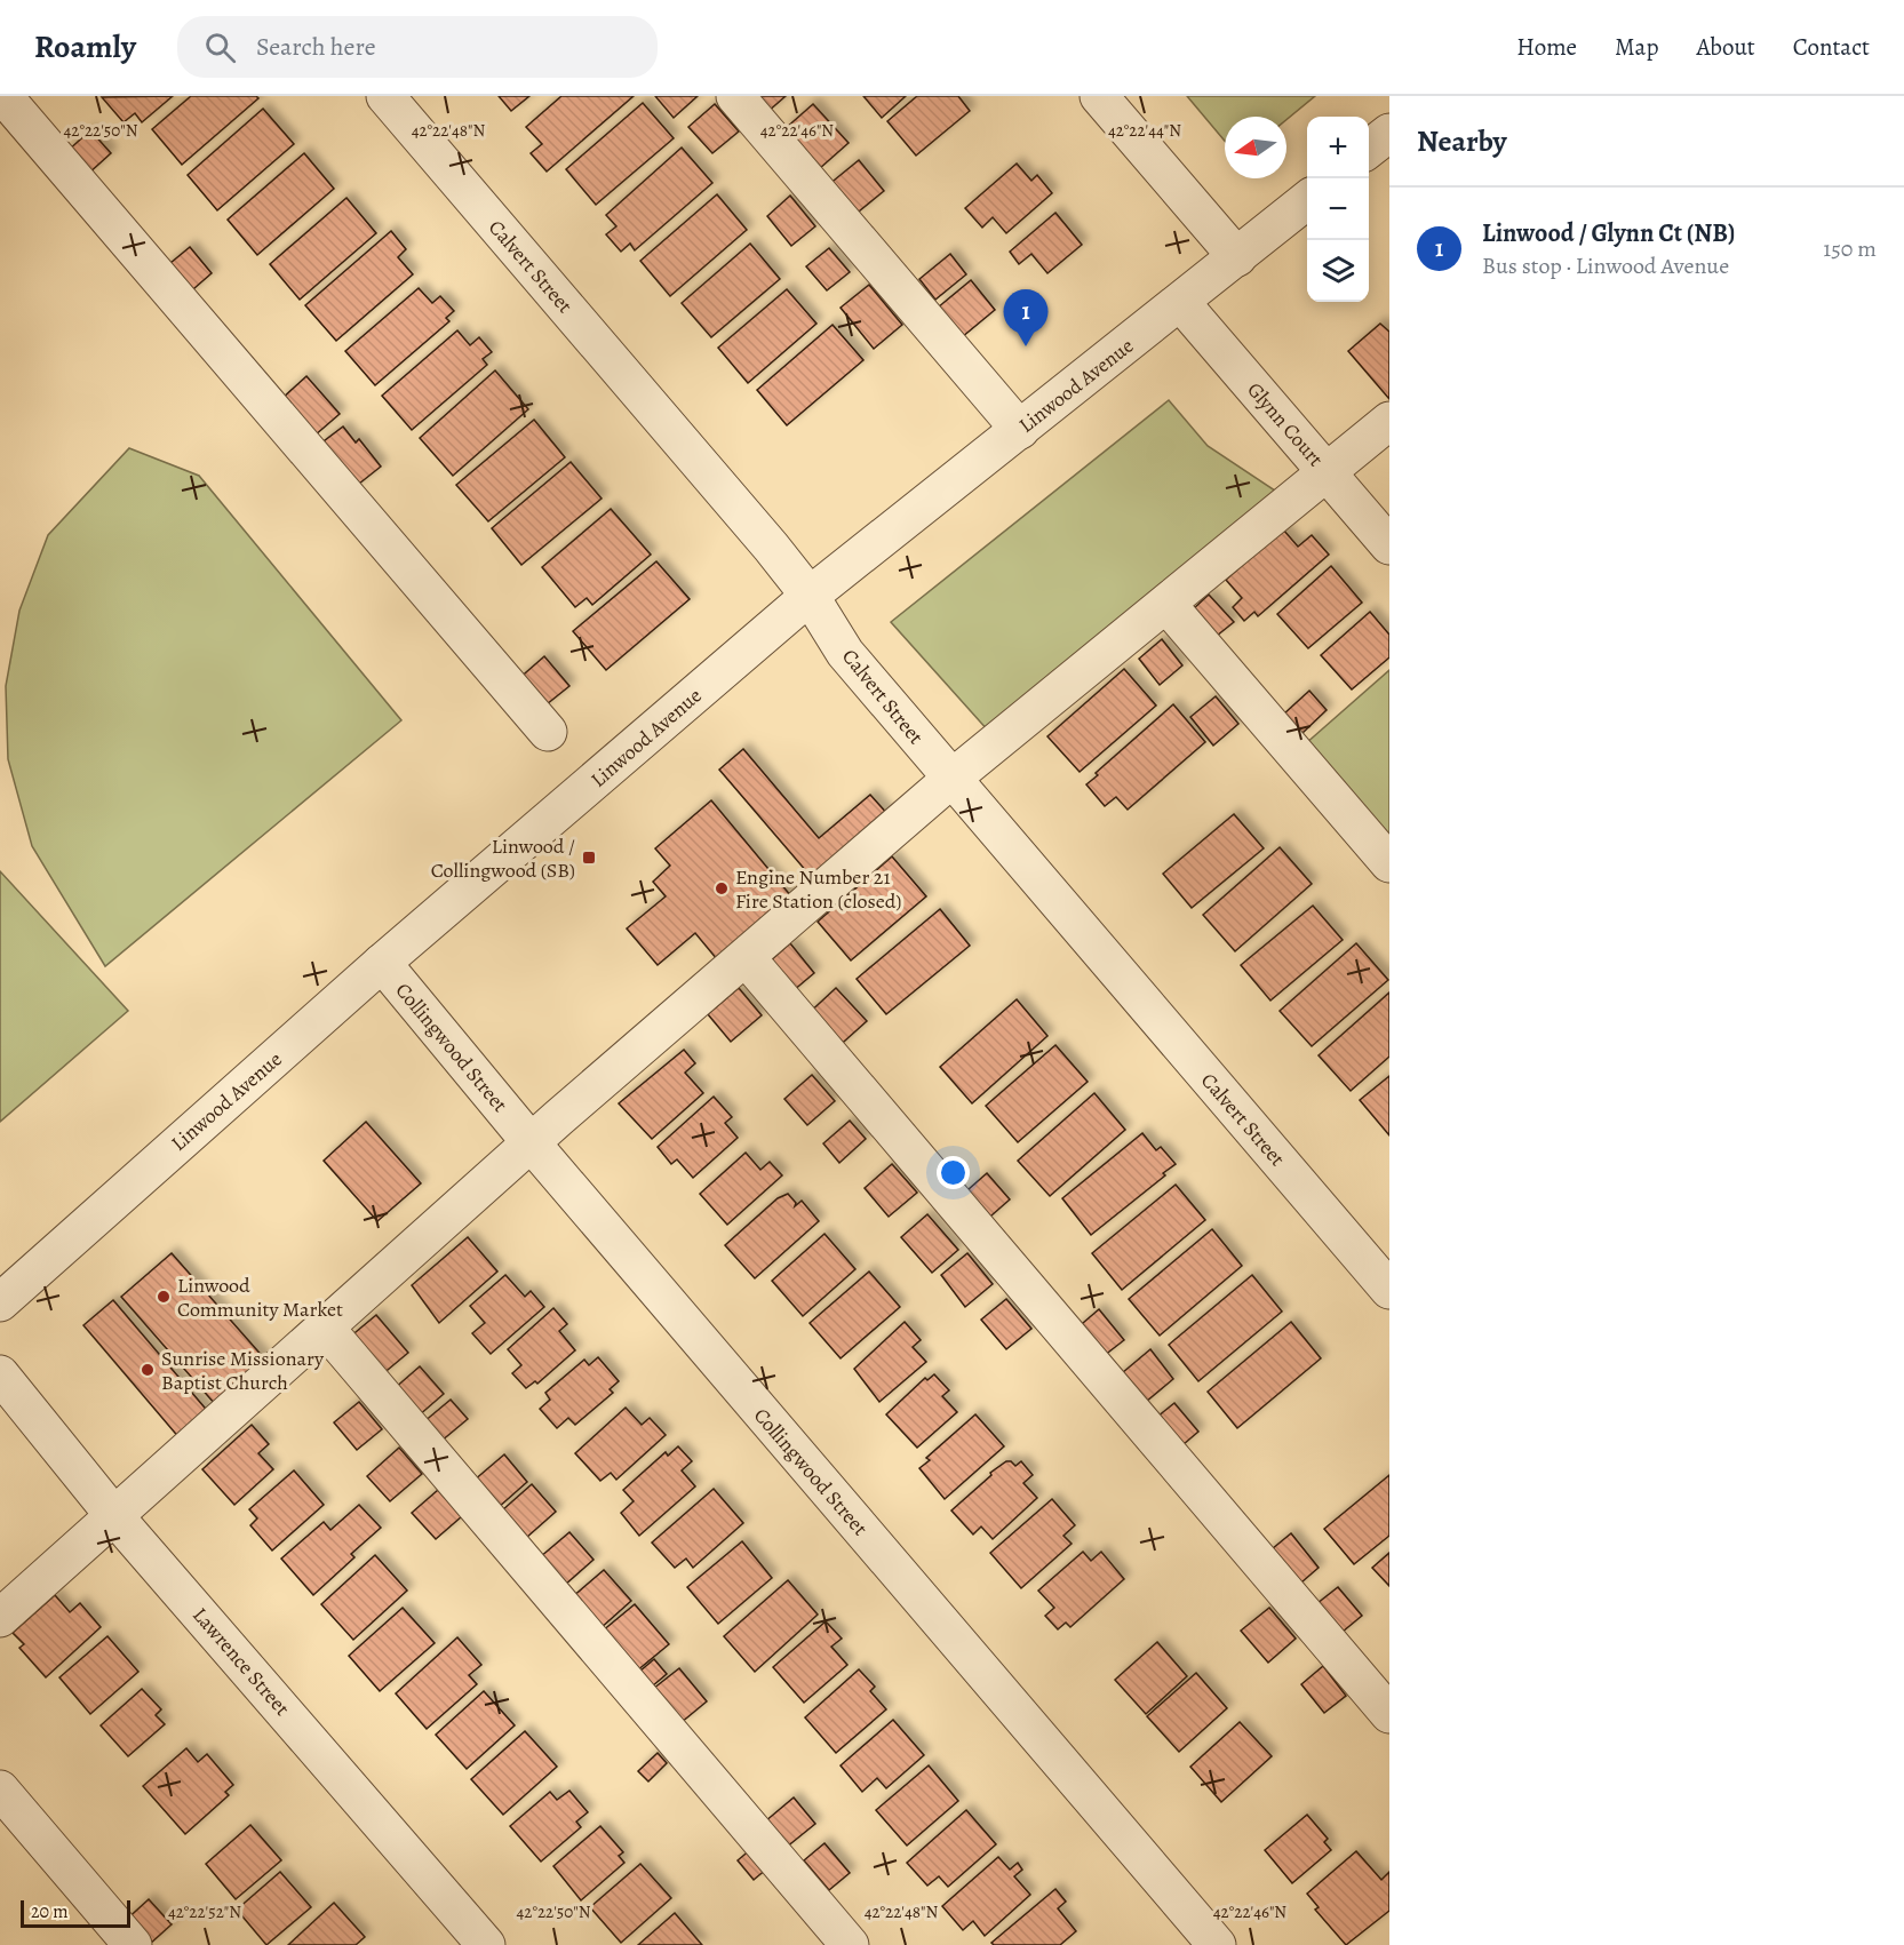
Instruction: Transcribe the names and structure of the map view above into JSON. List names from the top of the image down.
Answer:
{
  "streets": {
    "street": [
      "Calvert Street",
      "Linwood Avenue",
      "Glynn Court",
      "Collingwood Street",
      "Lawrence Street"
    ]
  },
  "crossings": [
    ["Calvert Street", "Linwood Avenue"],
    ["Linwood Avenue", "Glynn Court"],
    ["Linwood Avenue", "Collingwood Street"]
  ],
  "places": {
    "transit": ["Linwood / Collingwood (SB)"],
    "other": ["Engine Number 21 Fire Station (closed)", "Linwood Community Market", "Sunrise Missionary Baptist Church"]
  },
  "scale_bar": "20 m",
  "north": "left",
  "page": {
    "header": "Roamly",
    "search": "Search here",
    "nav": [
      "Home",
      "Map",
      "About",
      "Contact"
    ],
    "heading": "Nearby",
    "map_buttons": ["+", "−"],
    "list": [
      {
        "mark": "1",
        "name": "Linwood / Glynn Ct (NB)",
        "note": "Bus stop · Linwood Avenue",
        "value": "150 m"
      }
    ],
    "pins": "1",
    "scale": "20 m"
  },
  "coordinates": [
    "42°22'50\"N",
    "42°22'48\"N",
    "42°22'46\"N",
    "42°22'44\"N",
    "42°22'52\"N"
  ]
}
